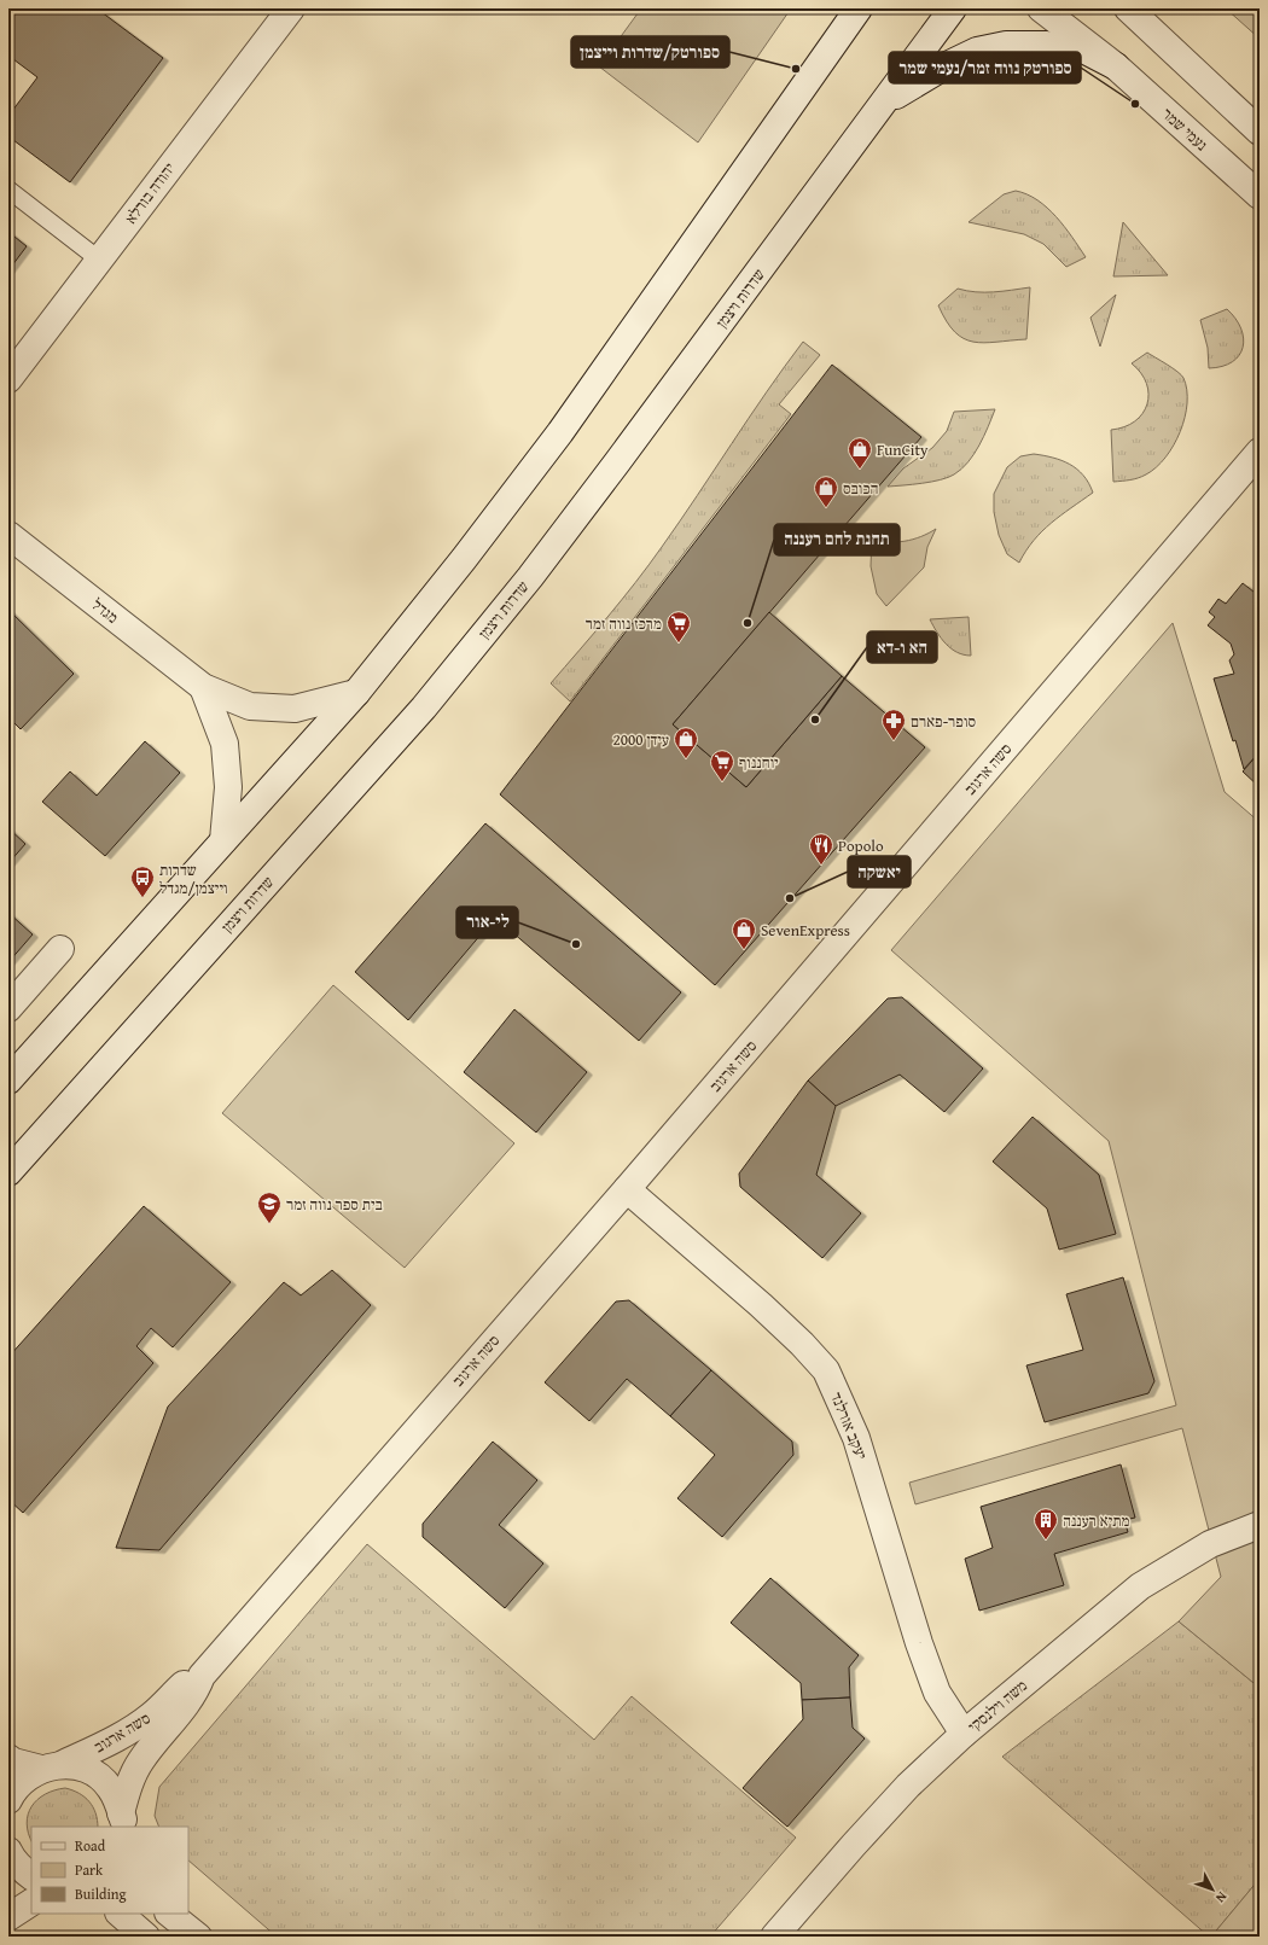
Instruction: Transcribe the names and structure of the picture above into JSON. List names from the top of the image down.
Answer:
{
  "streets": {
    "street": [
      "נעמי שמר",
      "יהודה בורלא",
      "שדרות ויצמן",
      "מגדל",
      "סשה ארגוב",
      "יעקב אורלנד",
      "משה וילנסקי"
    ]
  },
  "crossings": [
    ["סשה ארגוב", "יעקב אורלנד"],
    ["יעקב אורלנד", "משה וילנסקי"]
  ],
  "places": {
    "other": [
      "ספורטק/שדרות וייצמן",
      "ספורטק נווה זמר/נעמי שמר",
      "תחנת לחם רעננה",
      "הא ו-דא",
      "יאשקה",
      "לי-אור"
    ],
    "shop": [
      "FunCity",
      "הכובס",
      "עידן 2000",
      "SevenExpress"
    ],
    "supermarket": ["מרכז נווה זמר", "יוחננוף"],
    "pharmacy": ["סופר-פארם"],
    "restaurant": ["Popolo"],
    "bus stop": ["שדרות וייצמן/מגדל"],
    "school or university": ["בית ספר נווה זמר"],
    "building": ["מתיא רעננה"]
  },
  "legend": ["Road", "Park", "Building"],
  "north": "bottom right"
}
